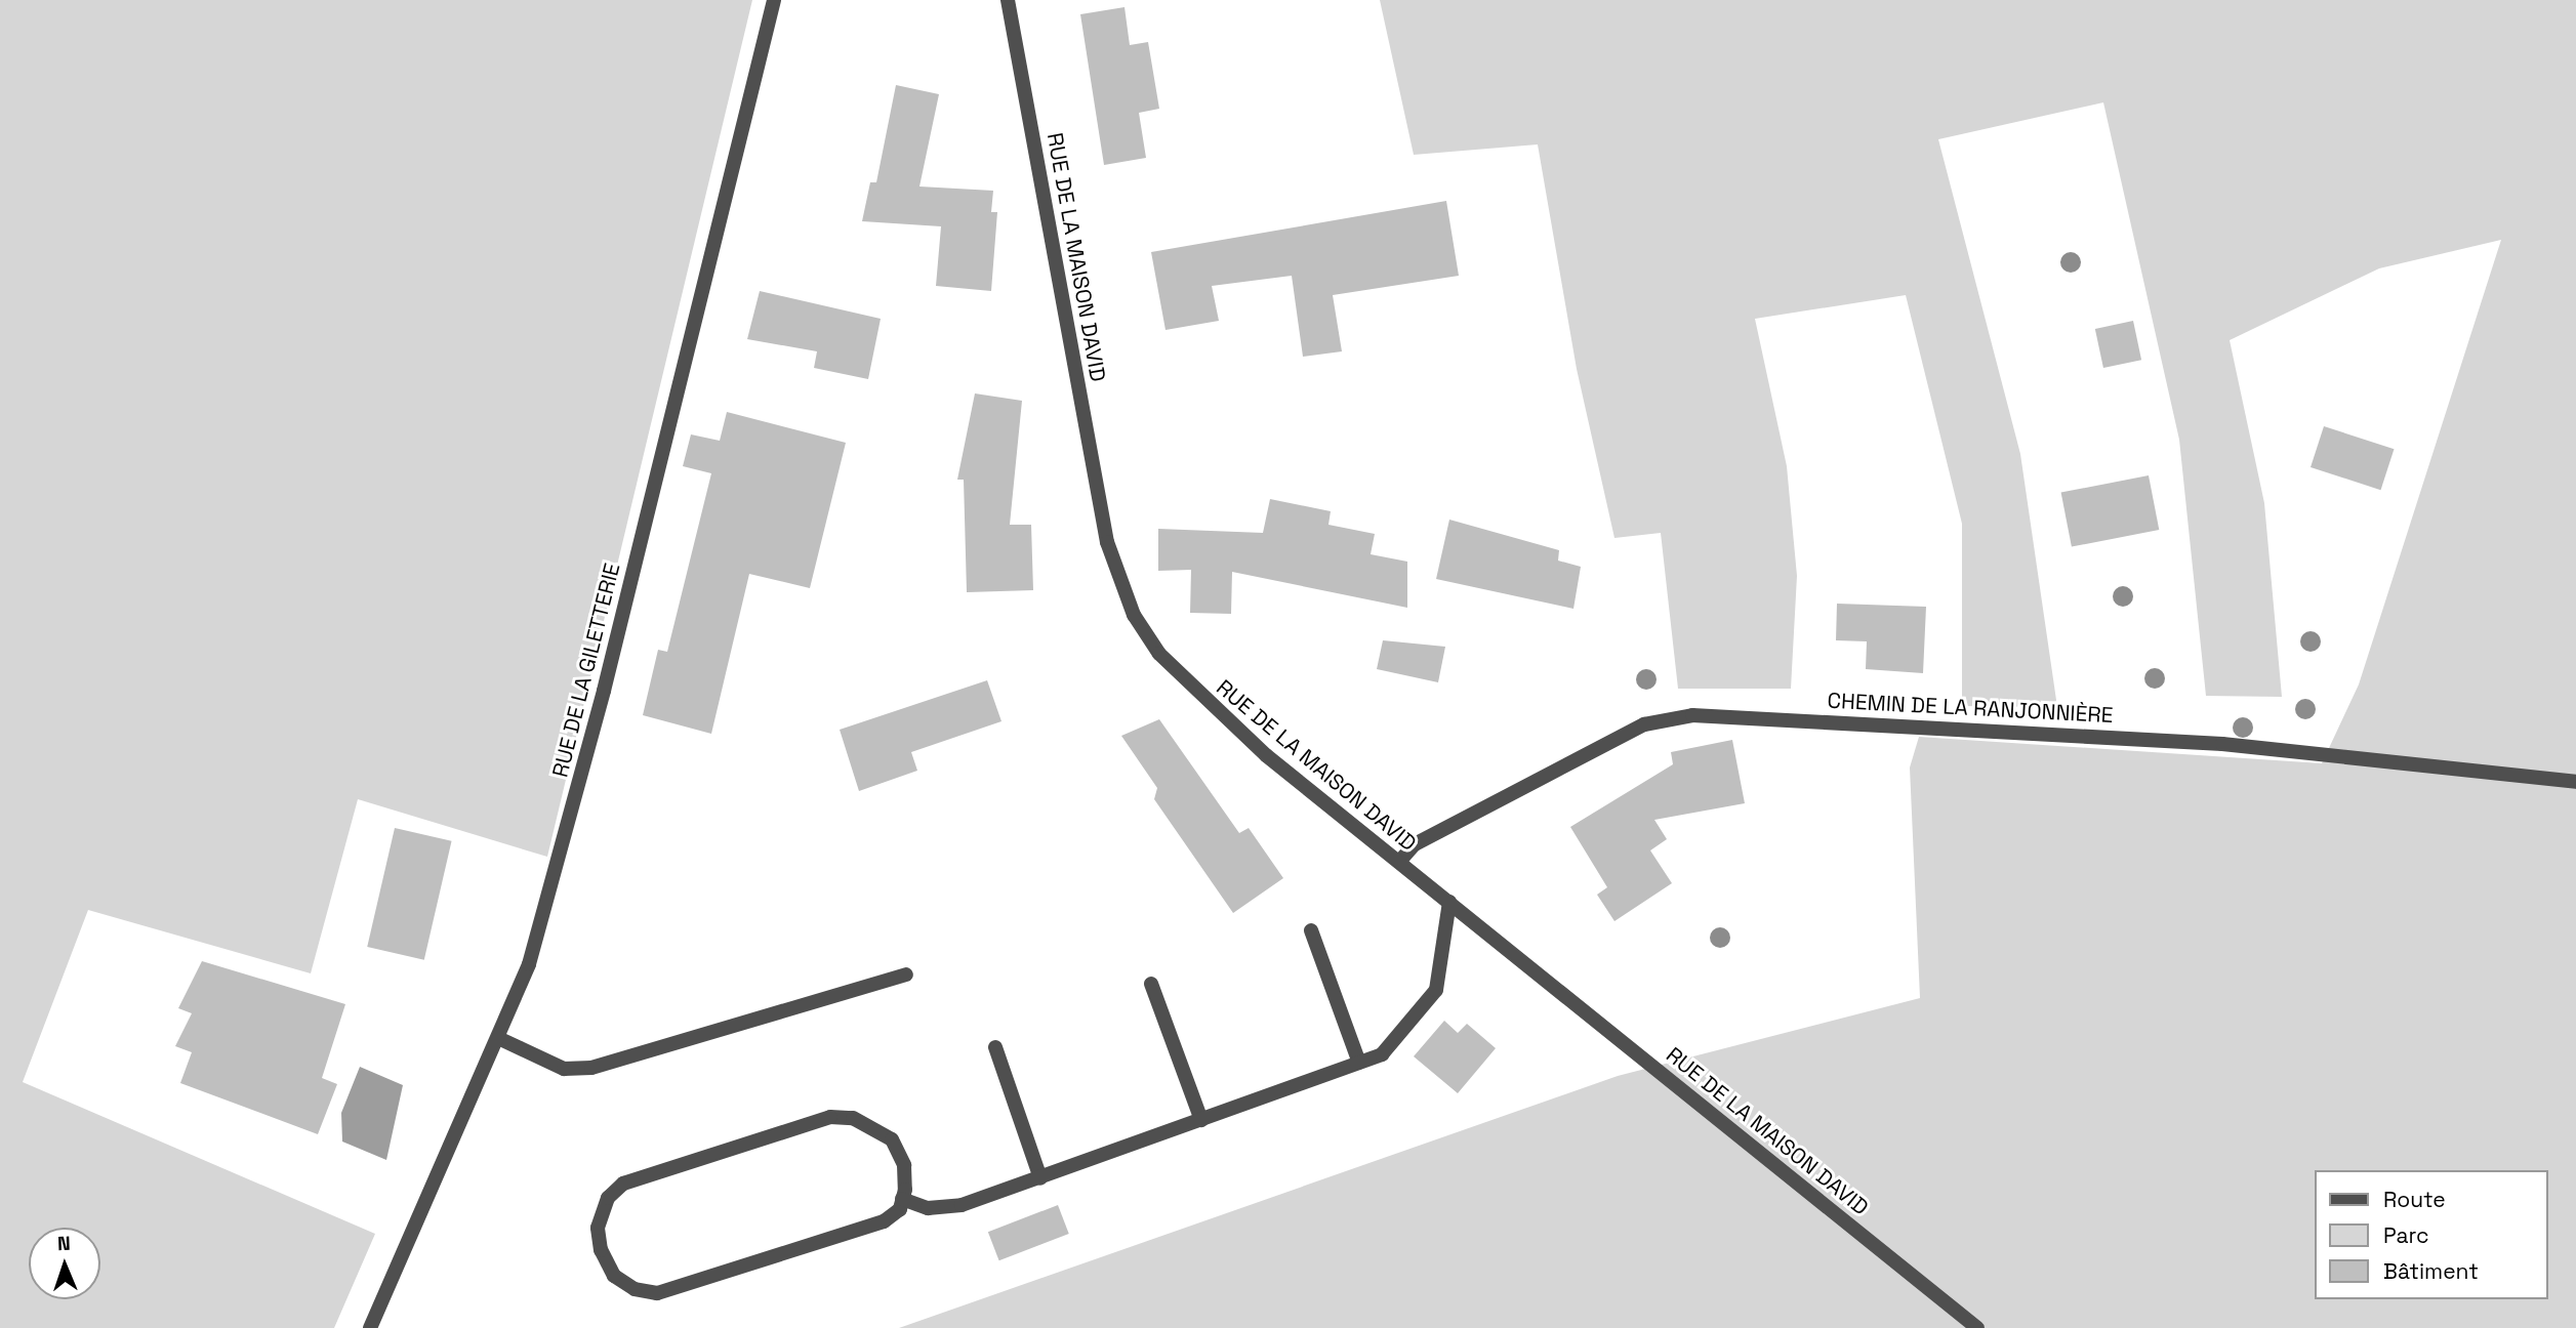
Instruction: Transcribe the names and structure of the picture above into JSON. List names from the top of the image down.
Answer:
{
  "streets": {
    "street": ["RUE DE LA MAISON DAVID", "RUE DE LA GILETTERIE", "CHEMIN DE LA RANJONNIÈRE"]
  },
  "crossings": [
    ["RUE DE LA MAISON DAVID", "CHEMIN DE LA RANJONNIÈRE"]
  ],
  "legend": ["Route", "Parc", "Bâtiment"],
  "north": "top"
}
